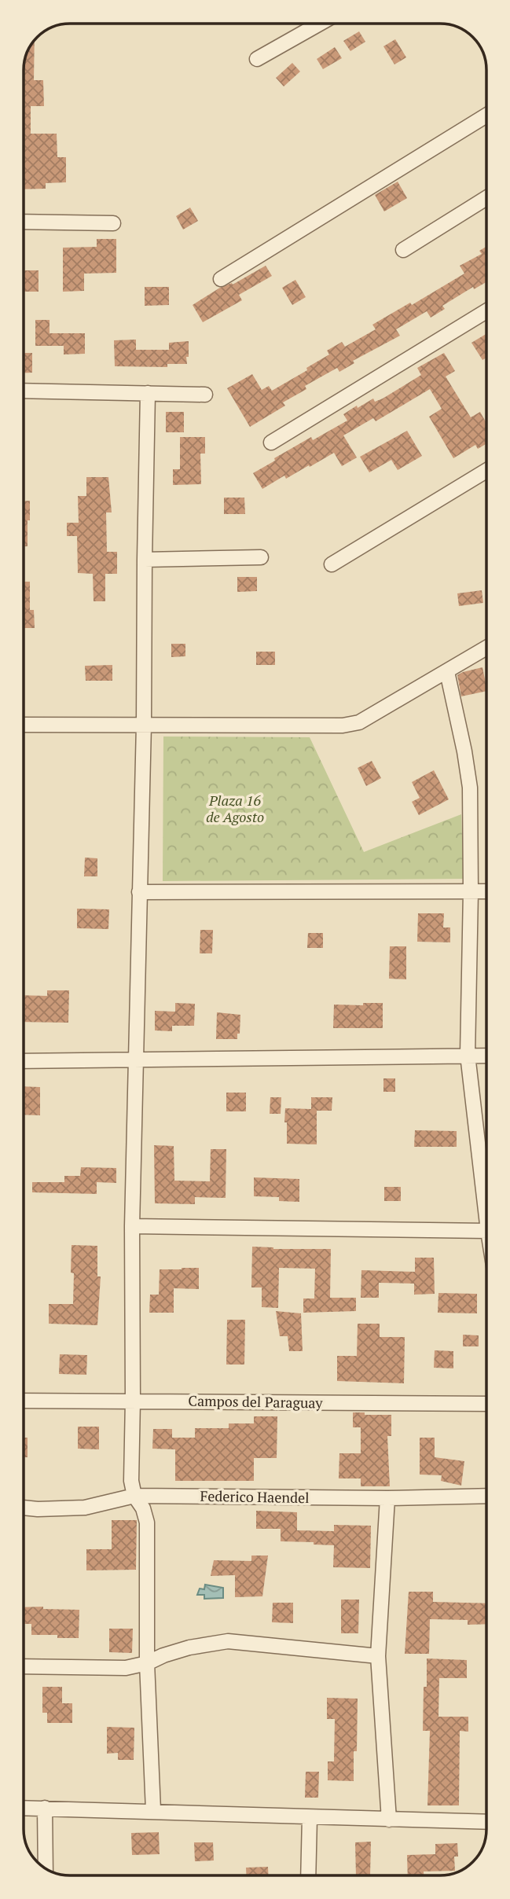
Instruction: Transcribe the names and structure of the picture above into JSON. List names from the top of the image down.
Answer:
{
  "streets": {
    "street": ["Campos del Paraguay", "Federico Haendel"]
  },
  "parks": ["Plaza 16 de Agosto"]
}
